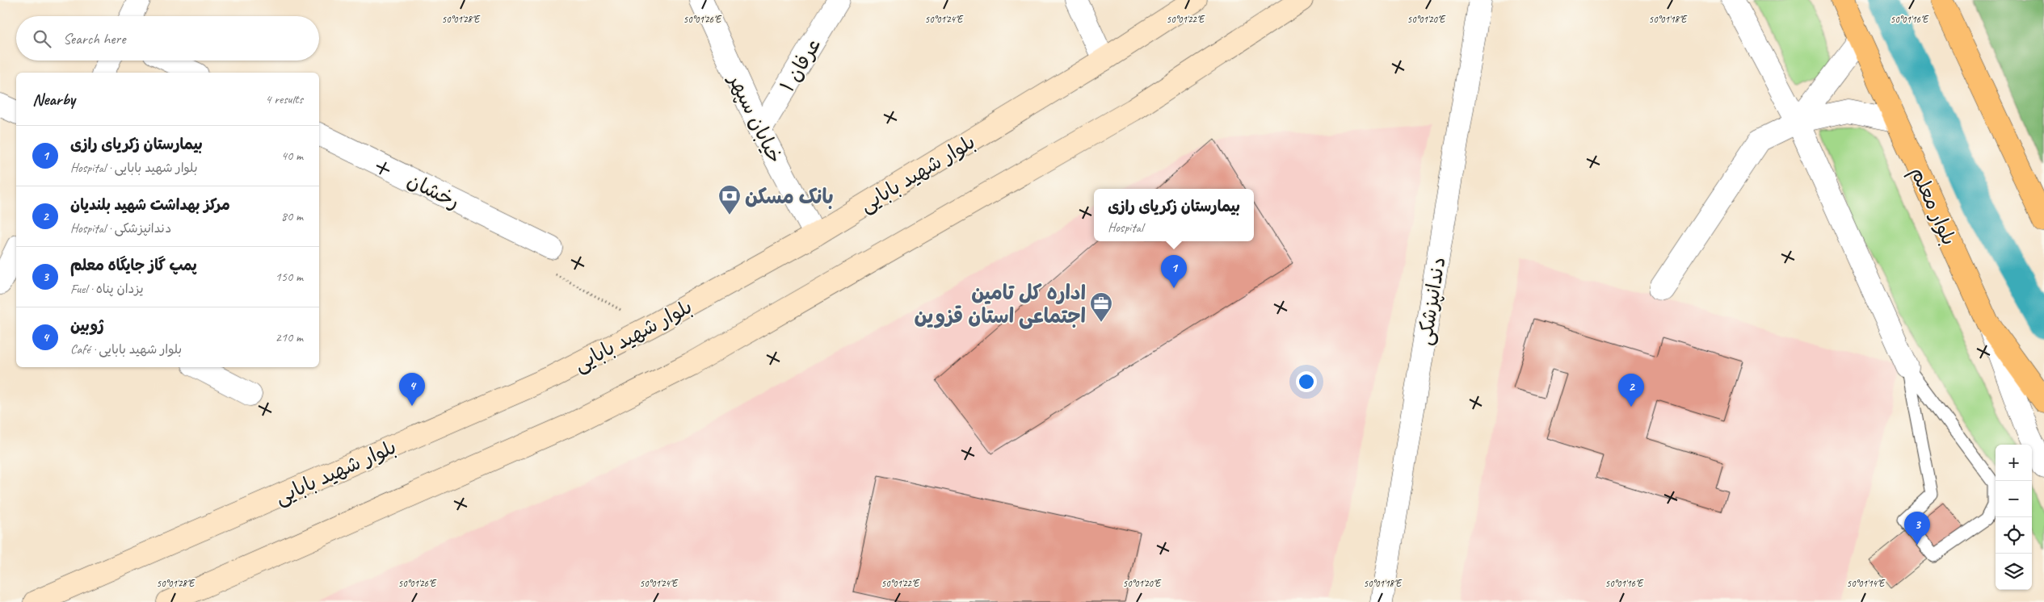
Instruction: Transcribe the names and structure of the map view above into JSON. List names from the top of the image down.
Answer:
{
  "streets": {
    "main road": ["بلوار شهید بابایی", "بلوار معلم"],
    "street": [
      "عرفان ۱",
      "خیابان سپهر",
      "رخشان",
      "دندانپزشکی"
    ]
  },
  "crossings": [
    ["عرفان ۱", "خیابان سپهر"],
    ["خیابان سپهر", "بلوار شهید بابایی"]
  ],
  "places": {
    "bank": ["بانک مسکن"],
    "office": ["اداره کل تامین اجتماعی استان قزوین"]
  },
  "page": {
    "search": "Search here",
    "heading": ["Nearby", "4 results"],
    "list": [
      {
        "mark": "1",
        "name": "بیمارستان زکریای رازی",
        "note": "Hospital · بلوار شهید بابایی",
        "value": "40 m"
      },
      {
        "mark": "2",
        "name": "مرکز بهداشت شهید بلندیان",
        "note": "Hospital · دندانپزشکی",
        "value": "80 m"
      },
      {
        "mark": "3",
        "name": "پمپ گاز جایگاه معلم",
        "note": "Fuel · یزدان پناه",
        "value": "150 m"
      },
      {
        "mark": "4",
        "name": "ژوبین",
        "note": "Café · بلوار شهید بابایی",
        "value": "210 m"
      }
    ],
    "popup": ["بیمارستان زکریای رازی", "Hospital"],
    "pins": [
      "1",
      "4",
      "2",
      "3"
    ],
    "map_buttons": ["+", "−"]
  },
  "coordinates": [
    "50°01'28\"E",
    "50°01'20\"E",
    "50°01'26\"E",
    "50°01'24\"E",
    "50°01'22\"E",
    "50°01'18\"E",
    "50°01'16\"E",
    "50°01'14\"E"
  ]
}
